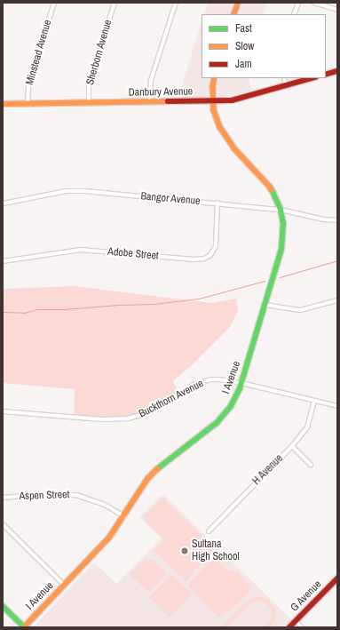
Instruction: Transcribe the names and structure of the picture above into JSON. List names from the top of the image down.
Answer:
{
  "streets": {
    "main road": ["Danbury Avenue", "I Avenue", "G Avenue"],
    "street": [
      "Minstead Avenue",
      "Sherborn Avenue",
      "Bangor Avenue",
      "Adobe Street",
      "Buckthorn Avenue",
      "H Avenue",
      "Aspen Street"
    ]
  },
  "crossings": [
    ["Minstead Avenue", "Danbury Avenue"],
    ["Sherborn Avenue", "Danbury Avenue"],
    ["Danbury Avenue", "I Avenue"],
    ["Bangor Avenue", "Adobe Street"],
    ["Bangor Avenue", "I Avenue"],
    ["I Avenue", "Buckthorn Avenue"],
    ["I Avenue", "Aspen Street"],
    ["Buckthorn Avenue", "H Avenue"]
  ],
  "places": ["Sultana High School"],
  "legend": ["Fast", "Slow", "Jam"]
}
